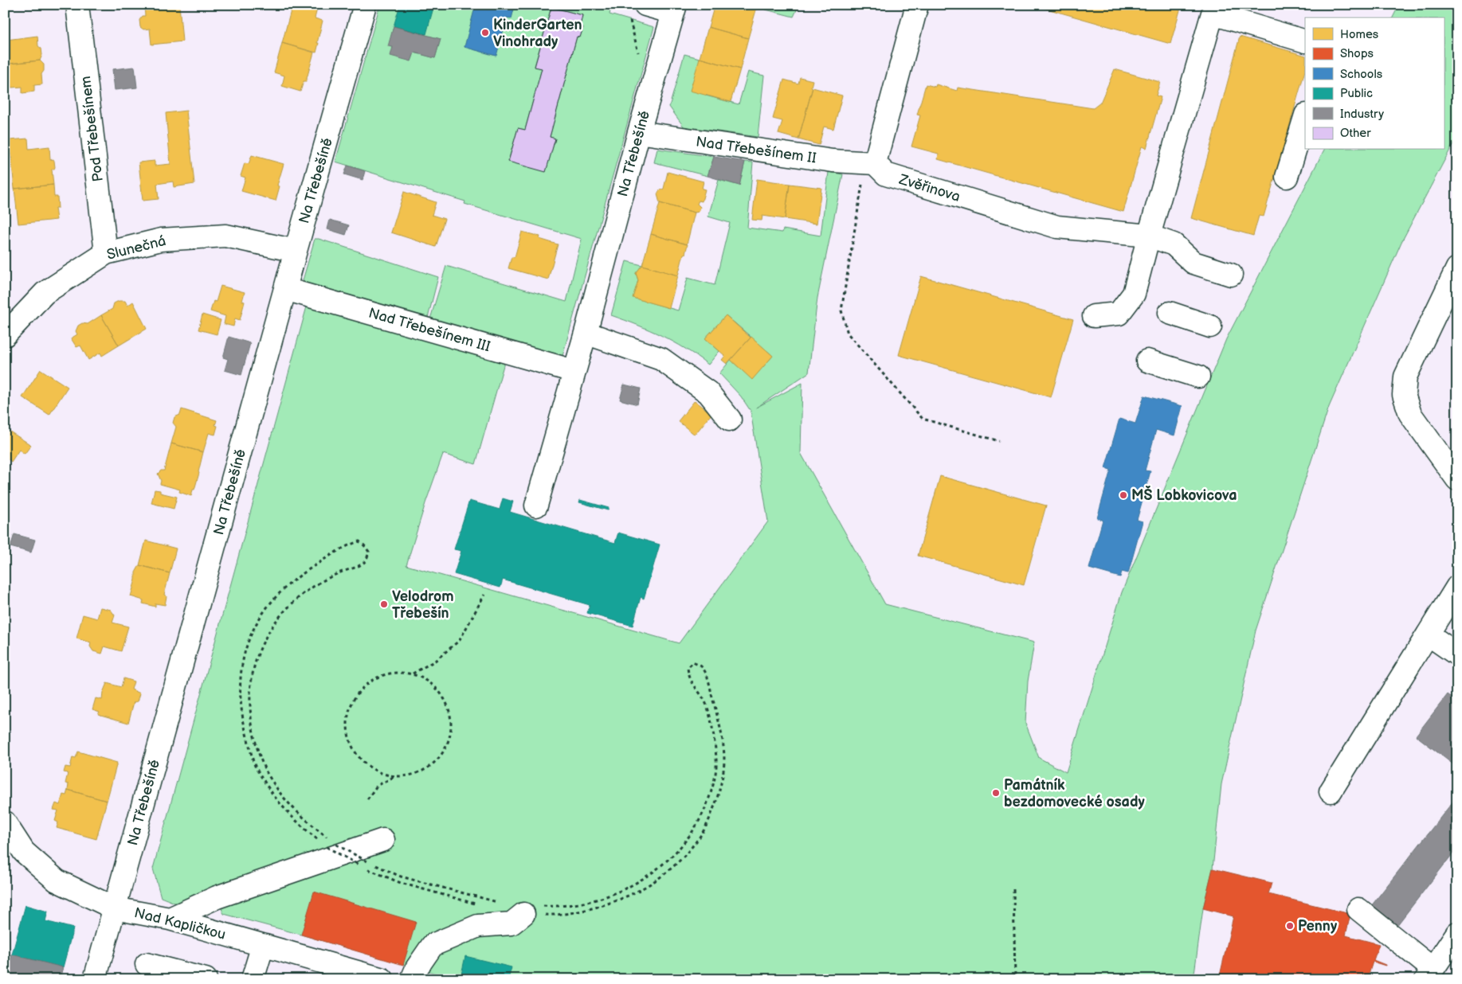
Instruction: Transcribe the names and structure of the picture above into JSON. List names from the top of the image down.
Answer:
{
  "streets": {
    "street": [
      "Pod Třebešínem",
      "Nad Třebešínem II",
      "Na Třebešíně",
      "Zvěřinova",
      "Slunečná",
      "Nad Třebešínem III",
      "Nad Kapličkou"
    ]
  },
  "crossings": [
    ["Pod Třebešínem", "Slunečná"],
    ["Nad Třebešínem II", "Na Třebešíně"],
    ["Nad Třebešínem II", "Zvěřinova"],
    ["Na Třebešíně", "Slunečná"],
    ["Na Třebešíně", "Nad Třebešínem III"],
    ["Na Třebešíně", "Nad Kapličkou"]
  ],
  "places": [
    "KinderGarten Vinohrady",
    "MŠ Lobkovicova",
    "Velodrom Třebešín",
    "Památník bezdomovecké osady",
    "Penny"
  ],
  "legend": [
    "Homes",
    "Shops",
    "Schools",
    "Public",
    "Industry",
    "Other"
  ]
}
